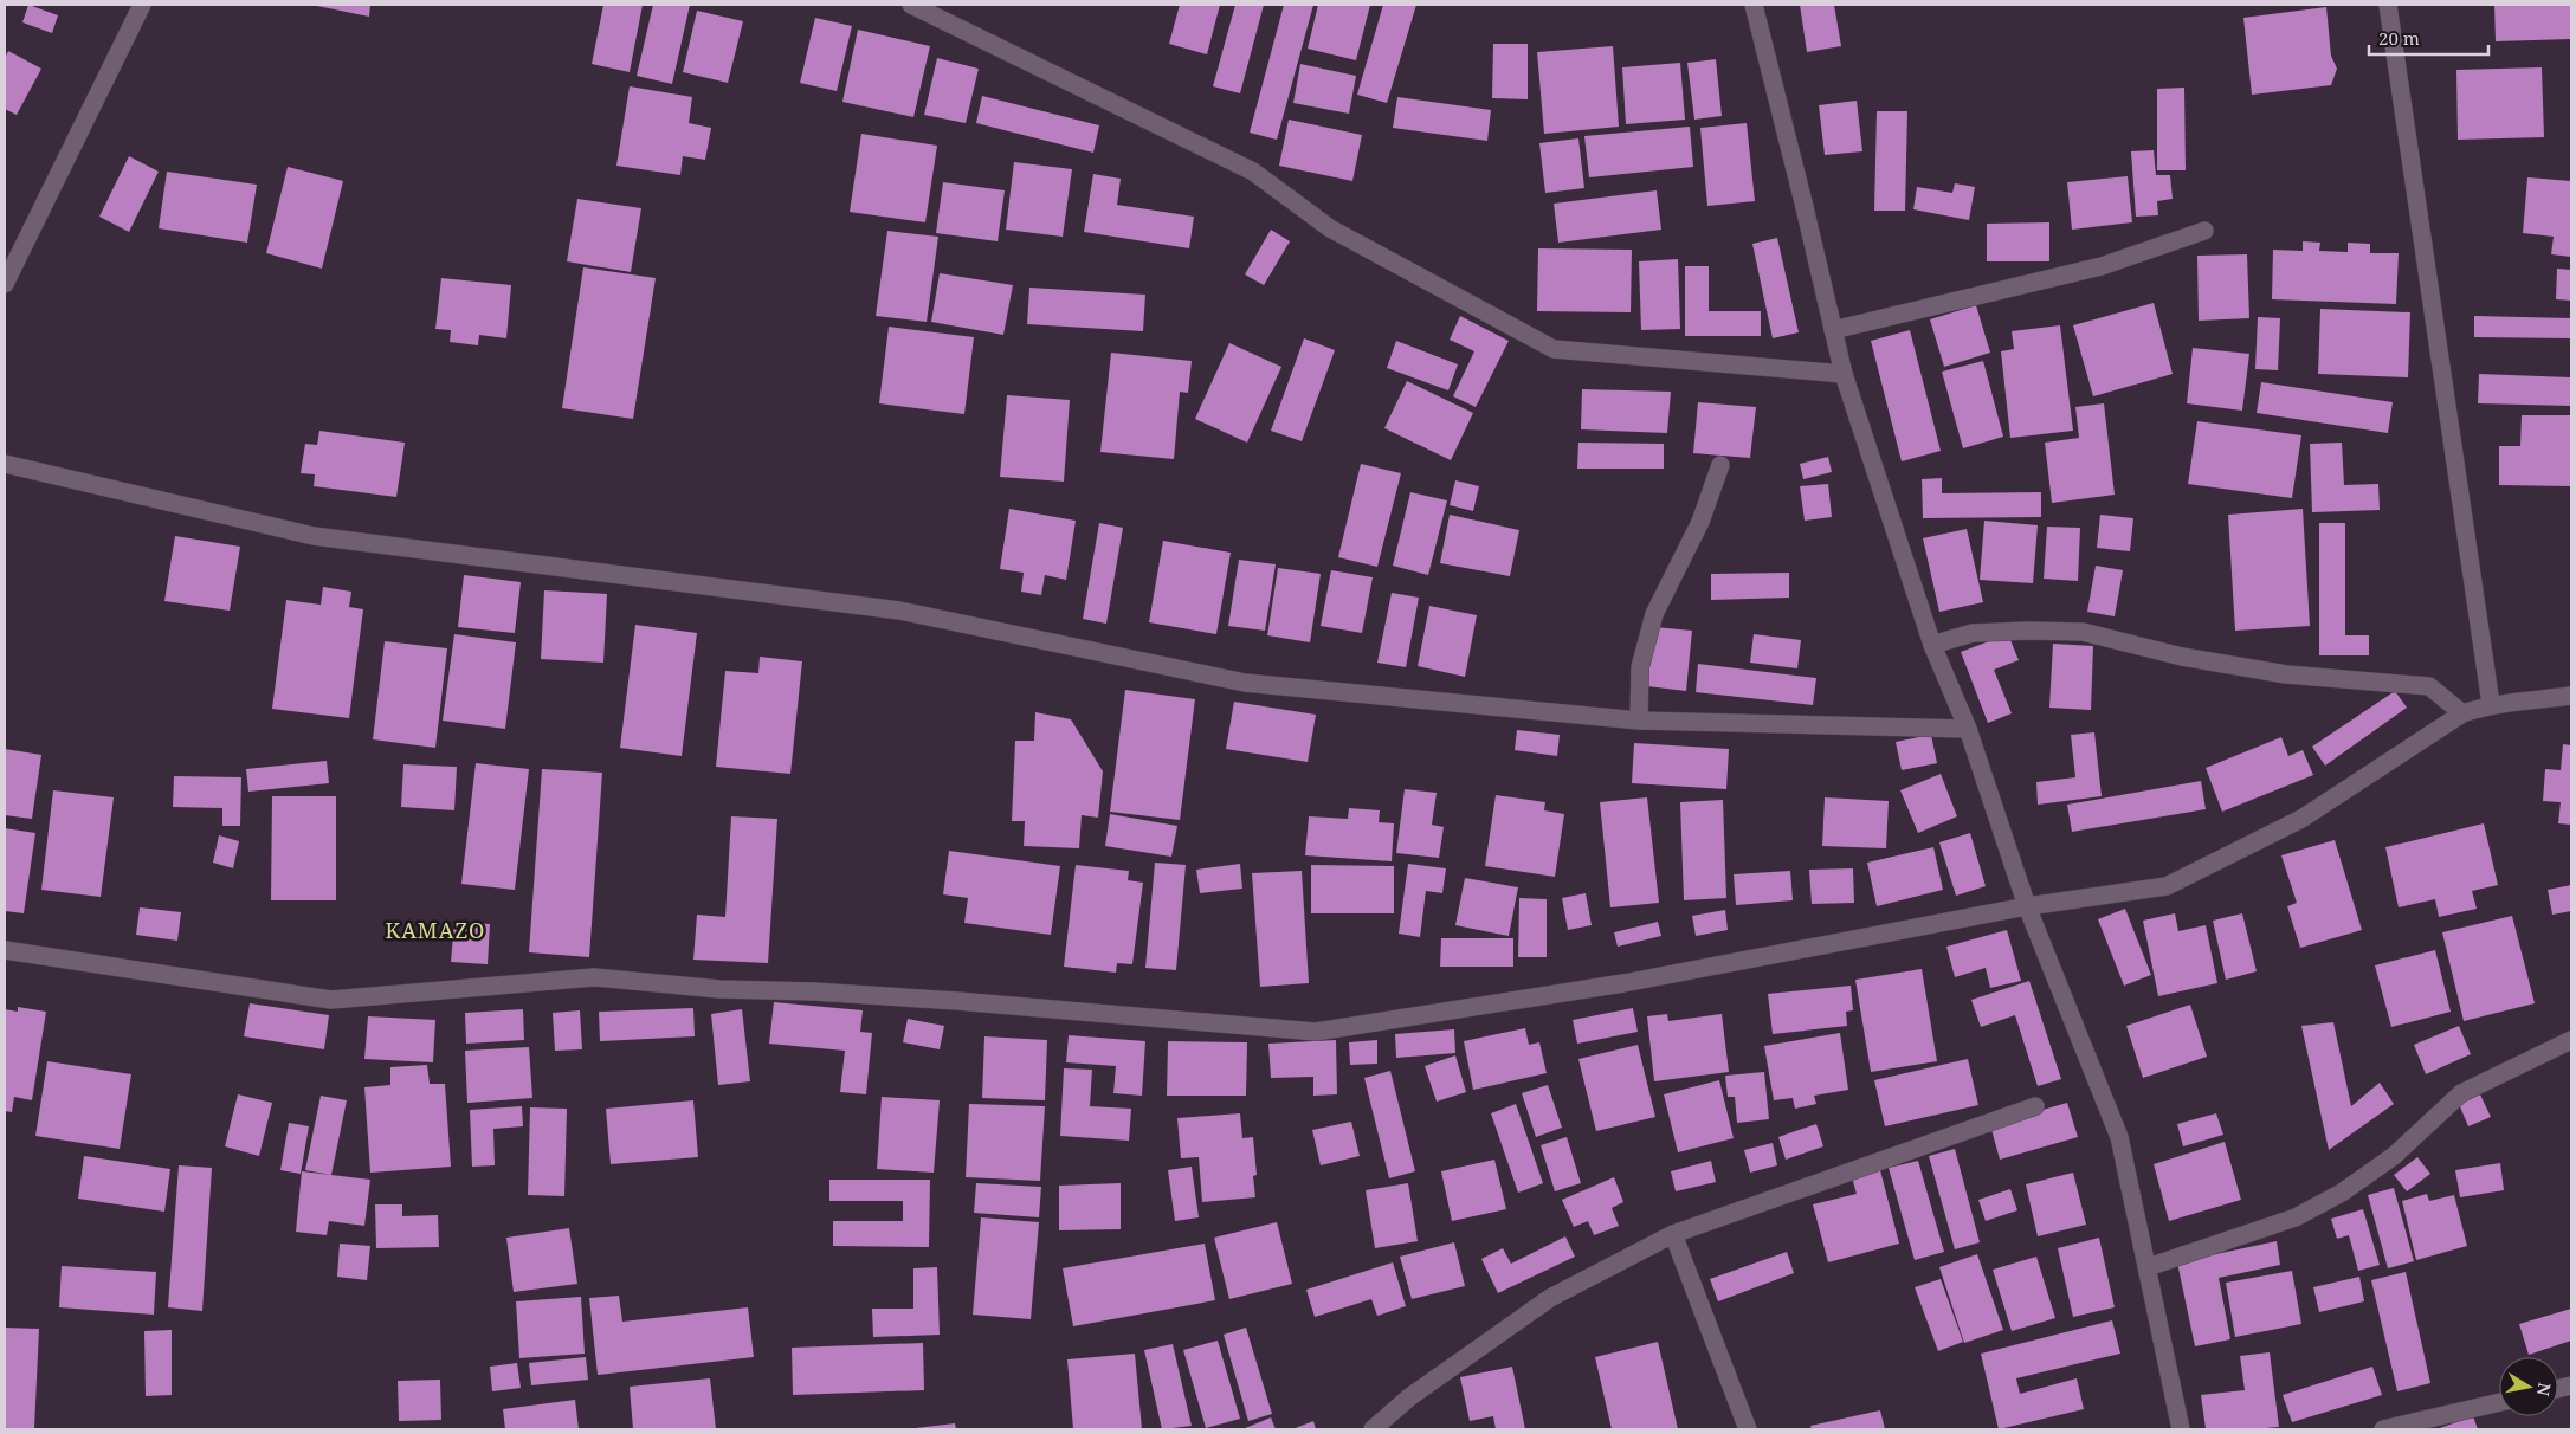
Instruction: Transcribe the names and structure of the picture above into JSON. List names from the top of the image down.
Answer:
{
  "districts": ["KAMAZO"],
  "scale_bar": "20 m",
  "north": "right"
}
